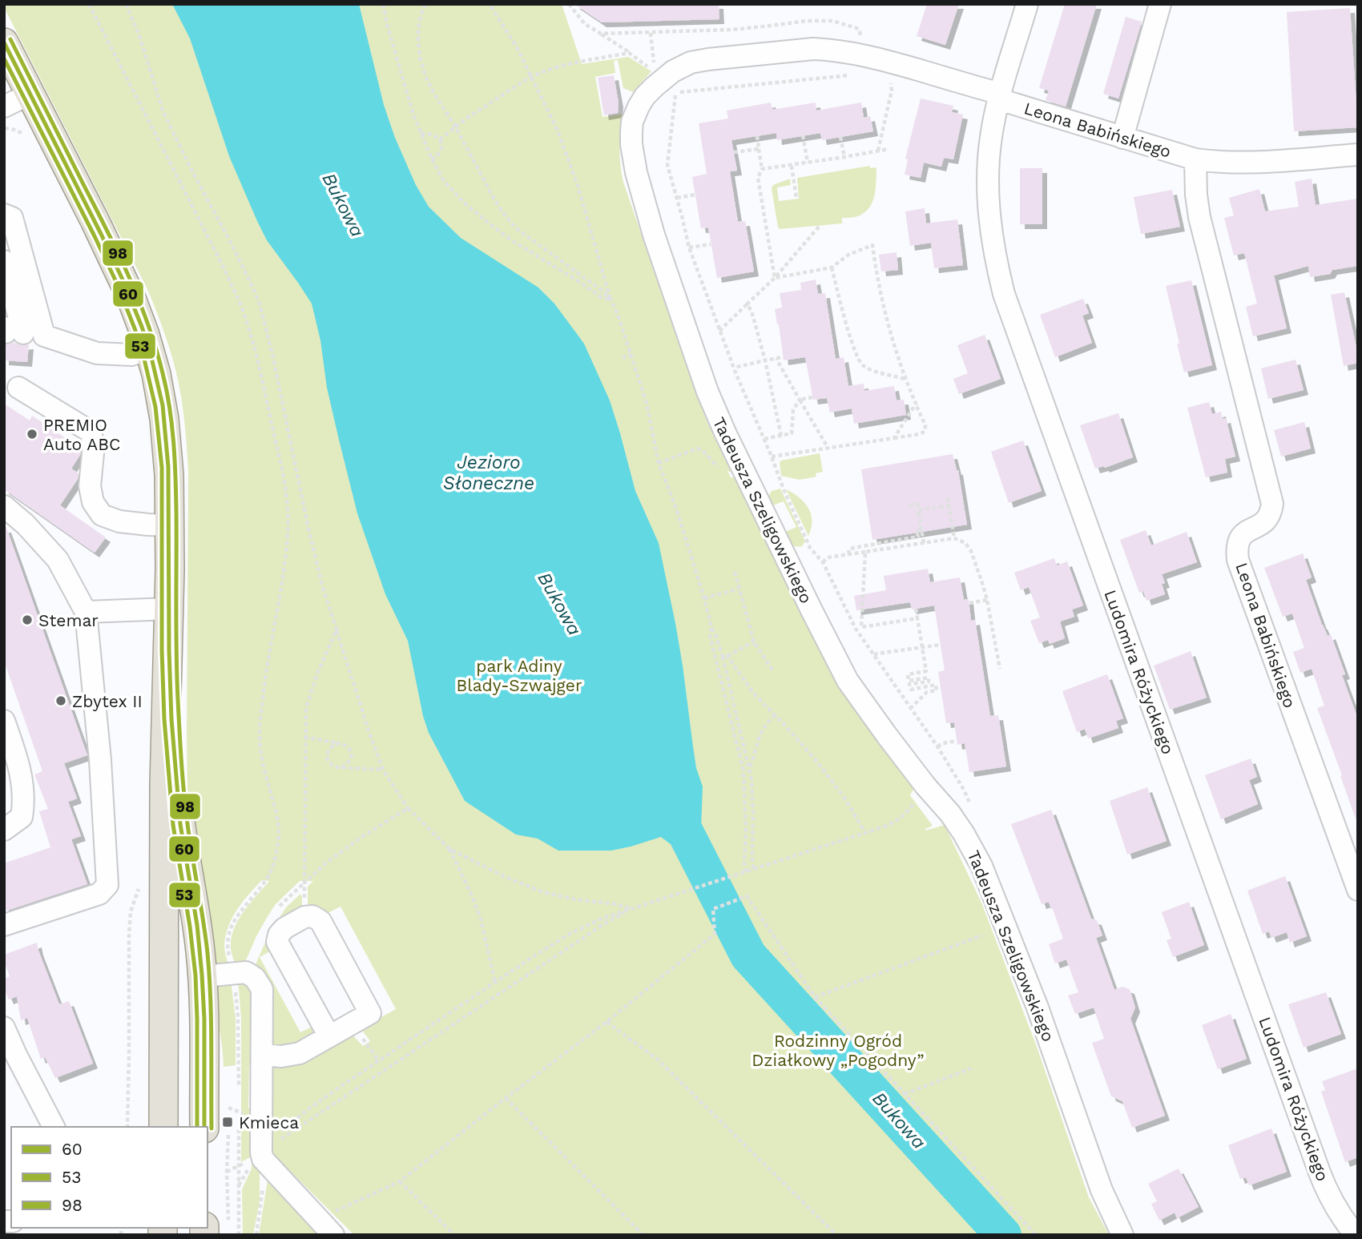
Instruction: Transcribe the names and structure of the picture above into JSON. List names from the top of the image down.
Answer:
{
  "streets": {
    "street": ["Leona Babińskiego", "Tadeusza Szeligowskiego", "Ludomira Różyckiego"]
  },
  "crossings": [
    ["Leona Babińskiego", "Tadeusza Szeligowskiego"],
    ["Leona Babińskiego", "Ludomira Różyckiego"],
    ["Tadeusza Szeligowskiego", "Ludomira Różyckiego"]
  ],
  "water": ["Bukowa", "Jezioro Słoneczne"],
  "parks": ["park Adiny Blady-Szwajger", "Rodzinny Ogród Działkowy „Pogodny”"],
  "places": {
    "other": ["PREMIO Auto ABC", "Stemar", "Zbytex II"],
    "transit": ["Kmieca"]
  },
  "lines": ["transit line 98", "transit line 60", "transit line 53"],
  "legend": ["60", "53", "98"]
}
